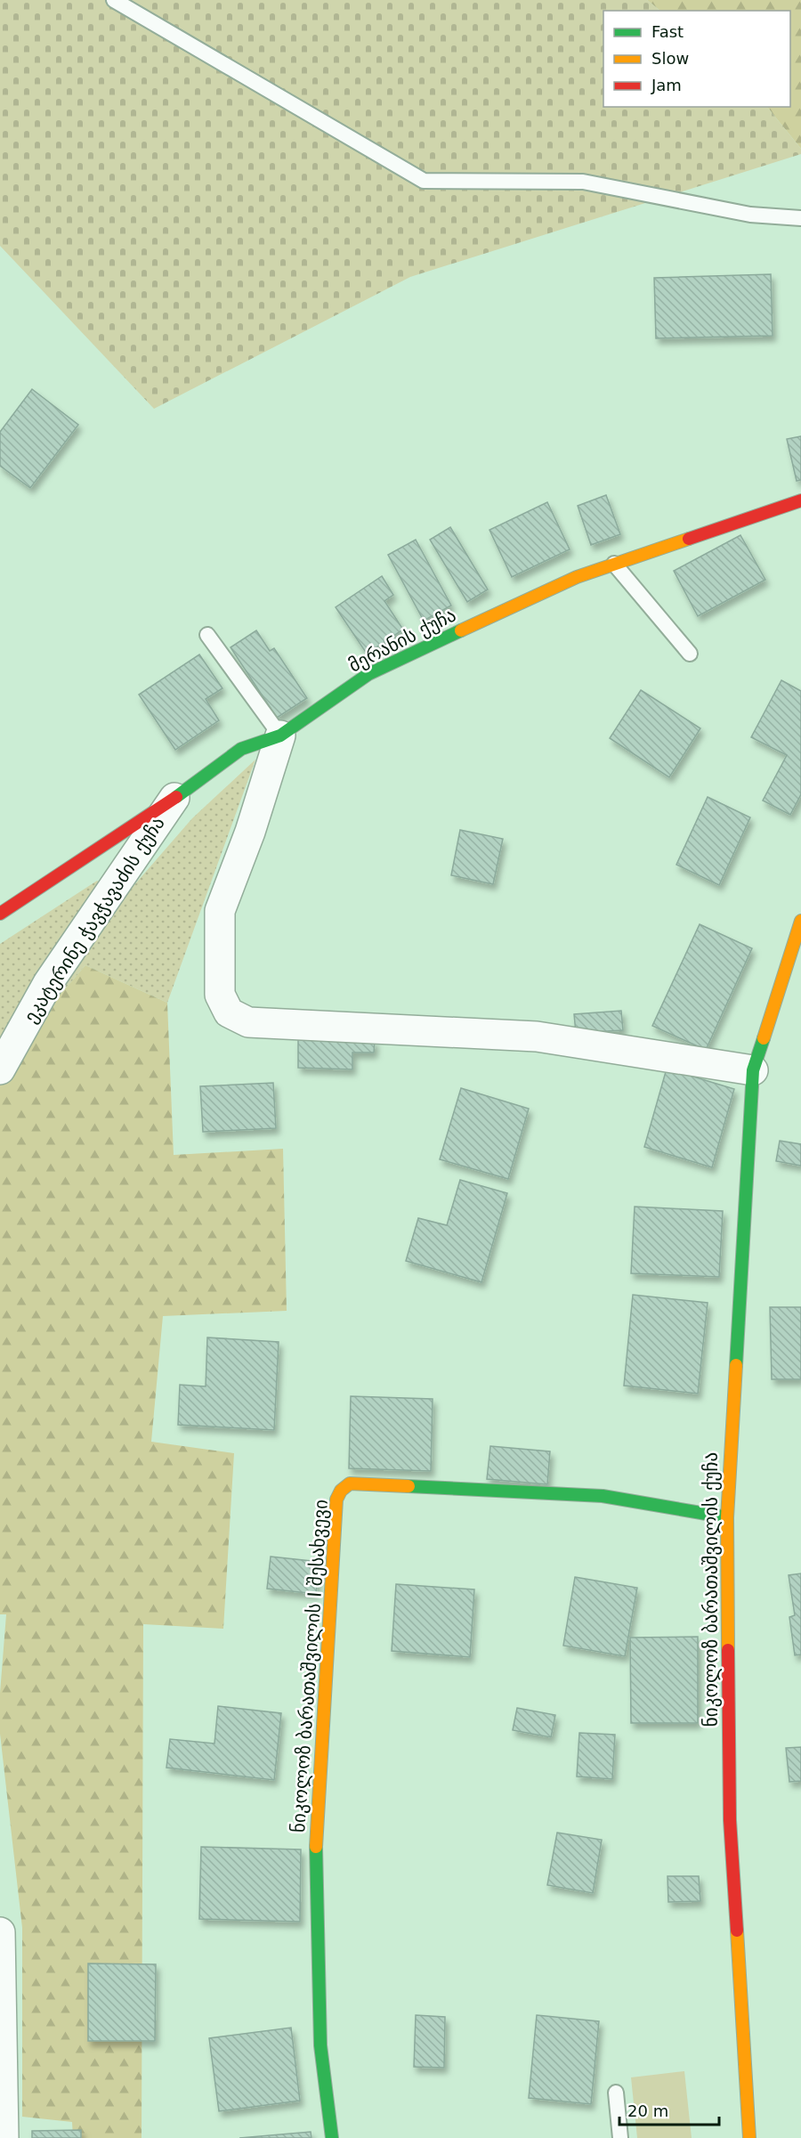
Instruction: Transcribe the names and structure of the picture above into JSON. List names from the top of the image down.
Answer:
{
  "streets": {
    "street": [
      "მერანის ქუჩა",
      "ეკატერინე ჭავჭავაძის ქუჩა",
      "ნიკოლოზ ბარათაშვილის ქუჩა",
      "ნიკოლოზ ბარათაშვილის I შესახვევი"
    ]
  },
  "crossings": [
    ["მერანის ქუჩა", "ეკატერინე ჭავჭავაძის ქუჩა"],
    ["ნიკოლოზ ბარათაშვილის ქუჩა", "ნიკოლოზ ბარათაშვილის I შესახვევი"]
  ],
  "legend": ["Fast", "Slow", "Jam"],
  "scale_bar": "20 m"
}
